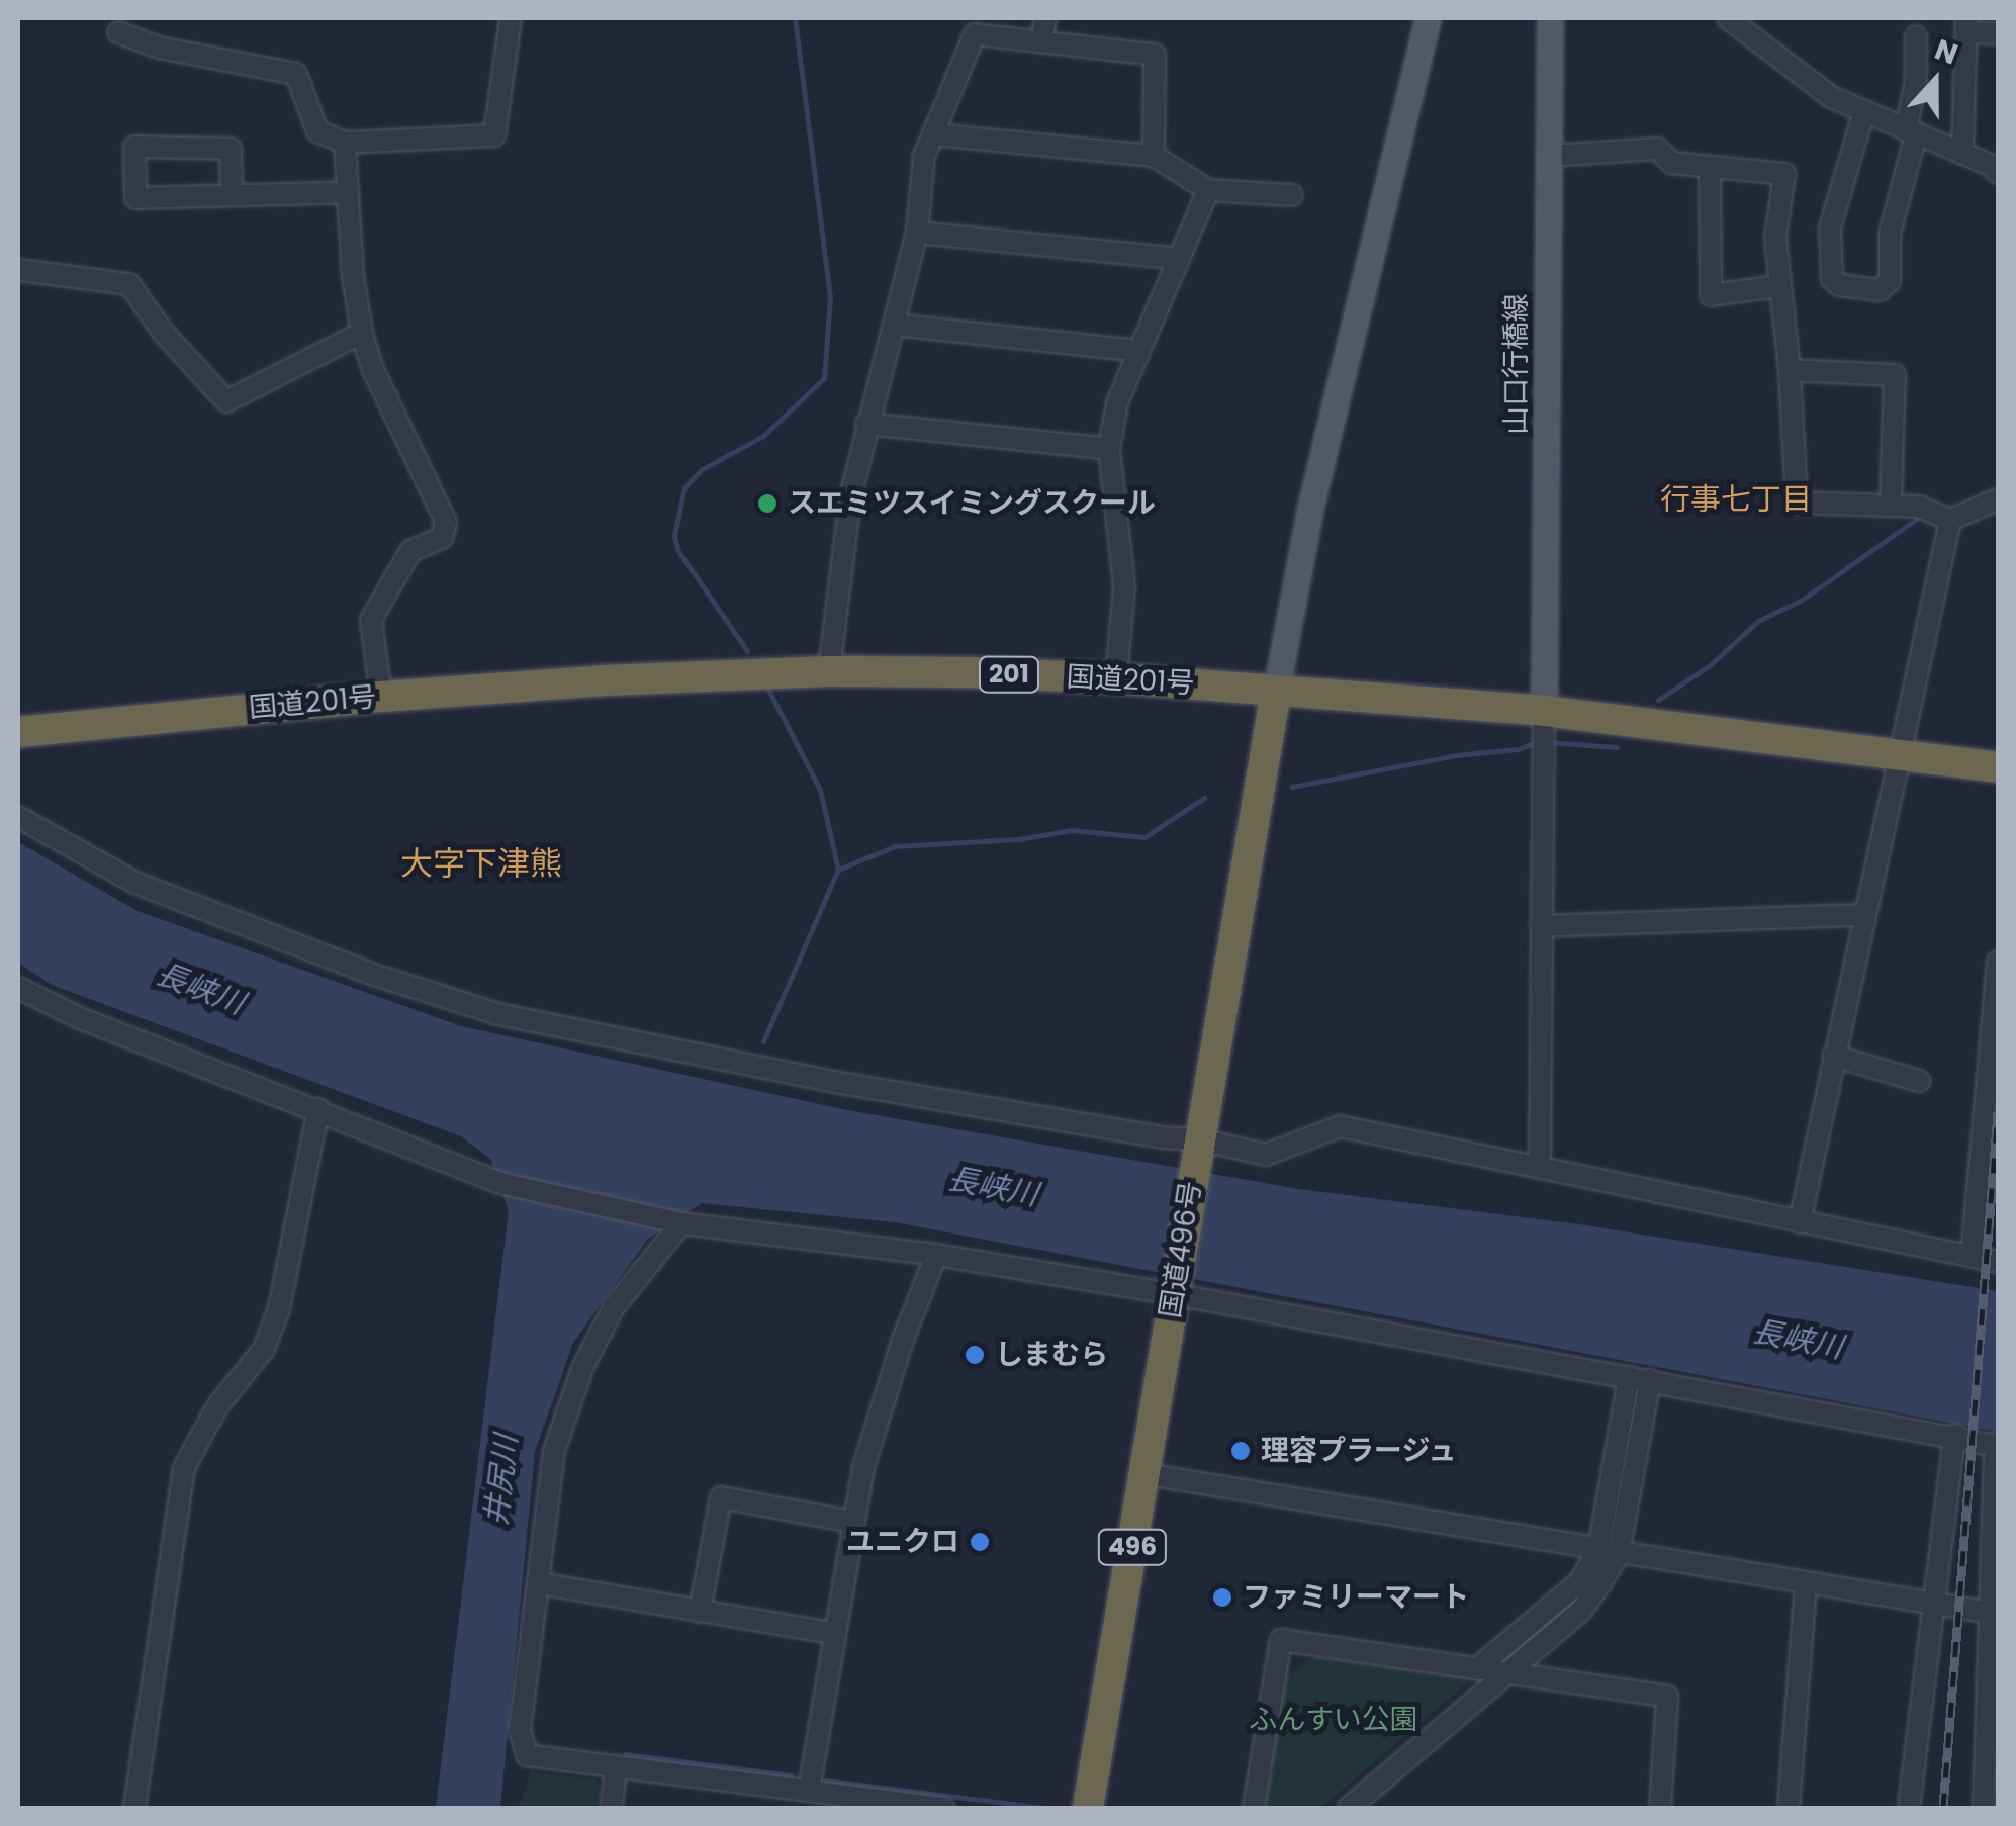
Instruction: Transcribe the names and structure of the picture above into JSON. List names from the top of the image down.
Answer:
{
  "streets": {
    "highway": [
      "201",
      "国道201号",
      "国道496号",
      "496"
    ],
    "main road": ["山口行橋線"]
  },
  "crossings": [
    ["山口行橋線", "国道201号"],
    ["国道201号", "国道496号"]
  ],
  "districts": ["行事七丁目", "大字下津熊"],
  "water": ["長峡川", "井尻川"],
  "parks": ["ふんすい公園"],
  "places": [
    "スエミツスイミングスクール",
    "しまむら",
    "理容プラージュ",
    "ユニクロ",
    "ファミリーマート"
  ],
  "north": "top"
}
